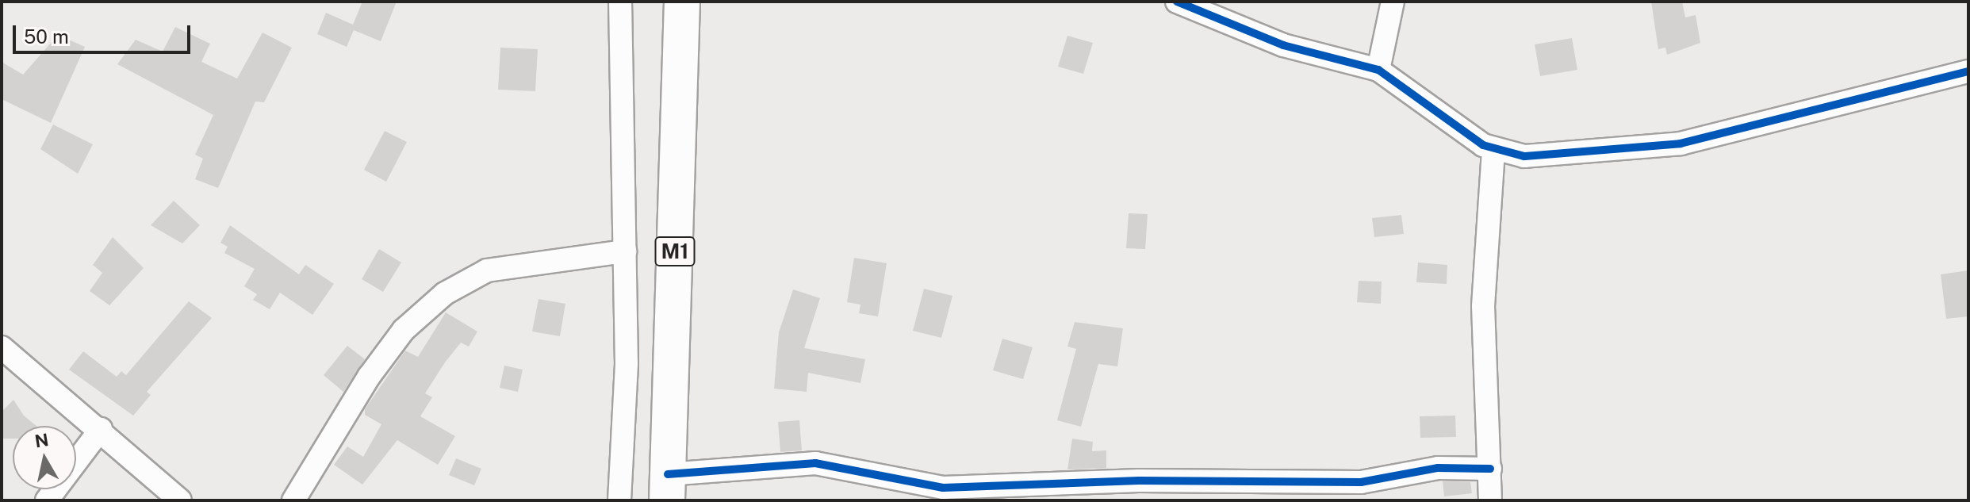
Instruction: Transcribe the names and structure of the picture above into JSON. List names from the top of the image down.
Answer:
{
  "streets": {
    "highway": ["M1"]
  },
  "scale_bar": "50 m",
  "north": "top"
}
